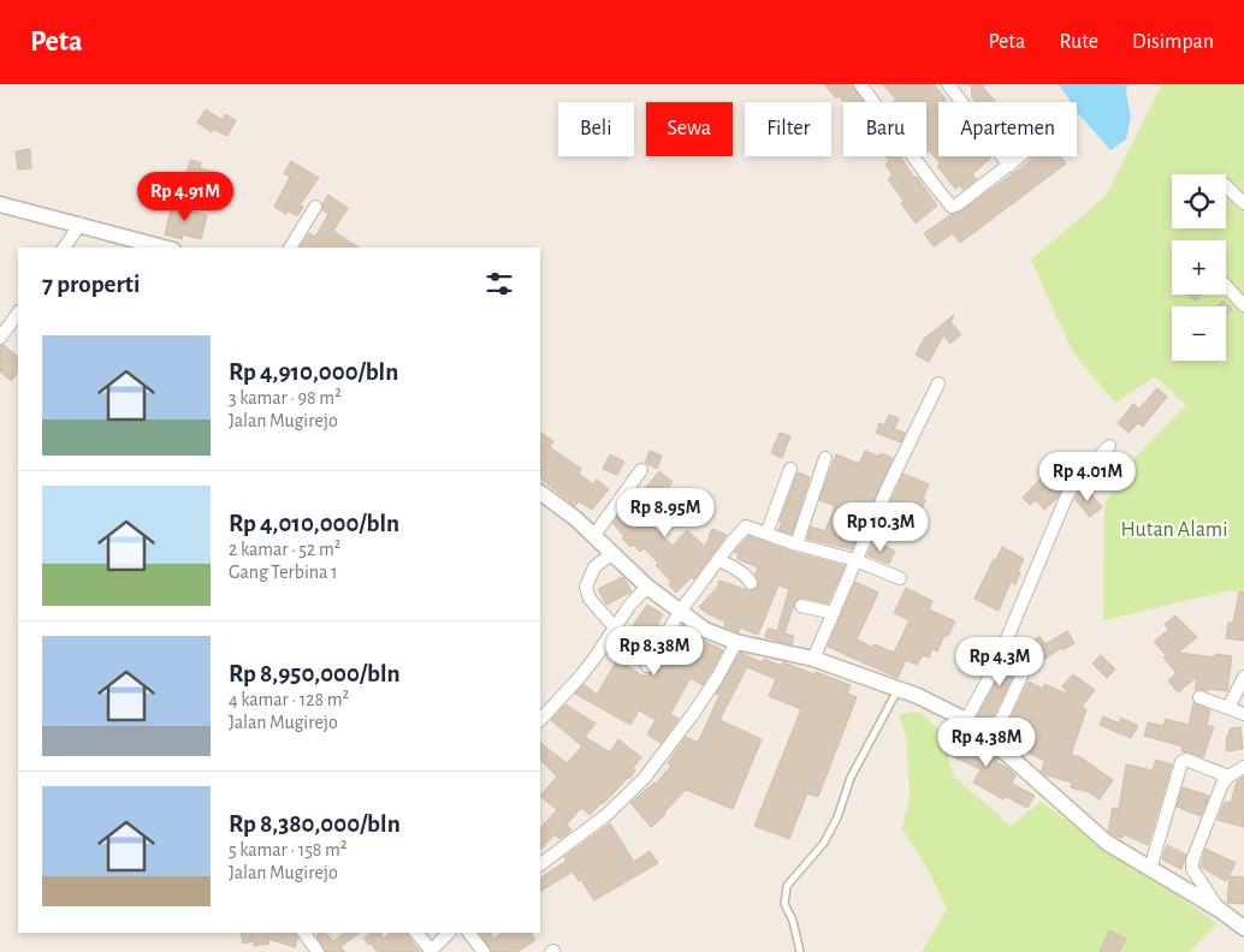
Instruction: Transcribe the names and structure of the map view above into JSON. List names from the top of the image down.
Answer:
{
  "parks": ["Hutan Alami"],
  "page": {
    "header": "Peta",
    "nav": ["Peta", "Rute", "Disimpan"],
    "chip": [
      "Beli",
      "Sewa",
      "Filter",
      "Baru",
      "Apartemen"
    ],
    "price": [
      "Rp 4.91M",
      "Rp 4.01M",
      "Rp 8.95M",
      "Rp 10.3M",
      "Rp 8.38M",
      "Rp 4.3M",
      "Rp 4.38M"
    ],
    "map_buttons": ["+", "−"],
    "heading": "7 properti",
    "list": [
      {
        "name": "Rp 4,910,000/bln",
        "note": "3 kamar · 98 m² · Jalan Mugirejo"
      },
      {
        "name": "Rp 4,010,000/bln",
        "note": "2 kamar · 52 m² · Gang Terbina 1"
      },
      {
        "name": "Rp 8,950,000/bln",
        "note": "4 kamar · 128 m² · Jalan Mugirejo"
      },
      {
        "name": "Rp 8,380,000/bln",
        "note": "5 kamar · 158 m² · Jalan Mugirejo"
      }
    ]
  }
}
